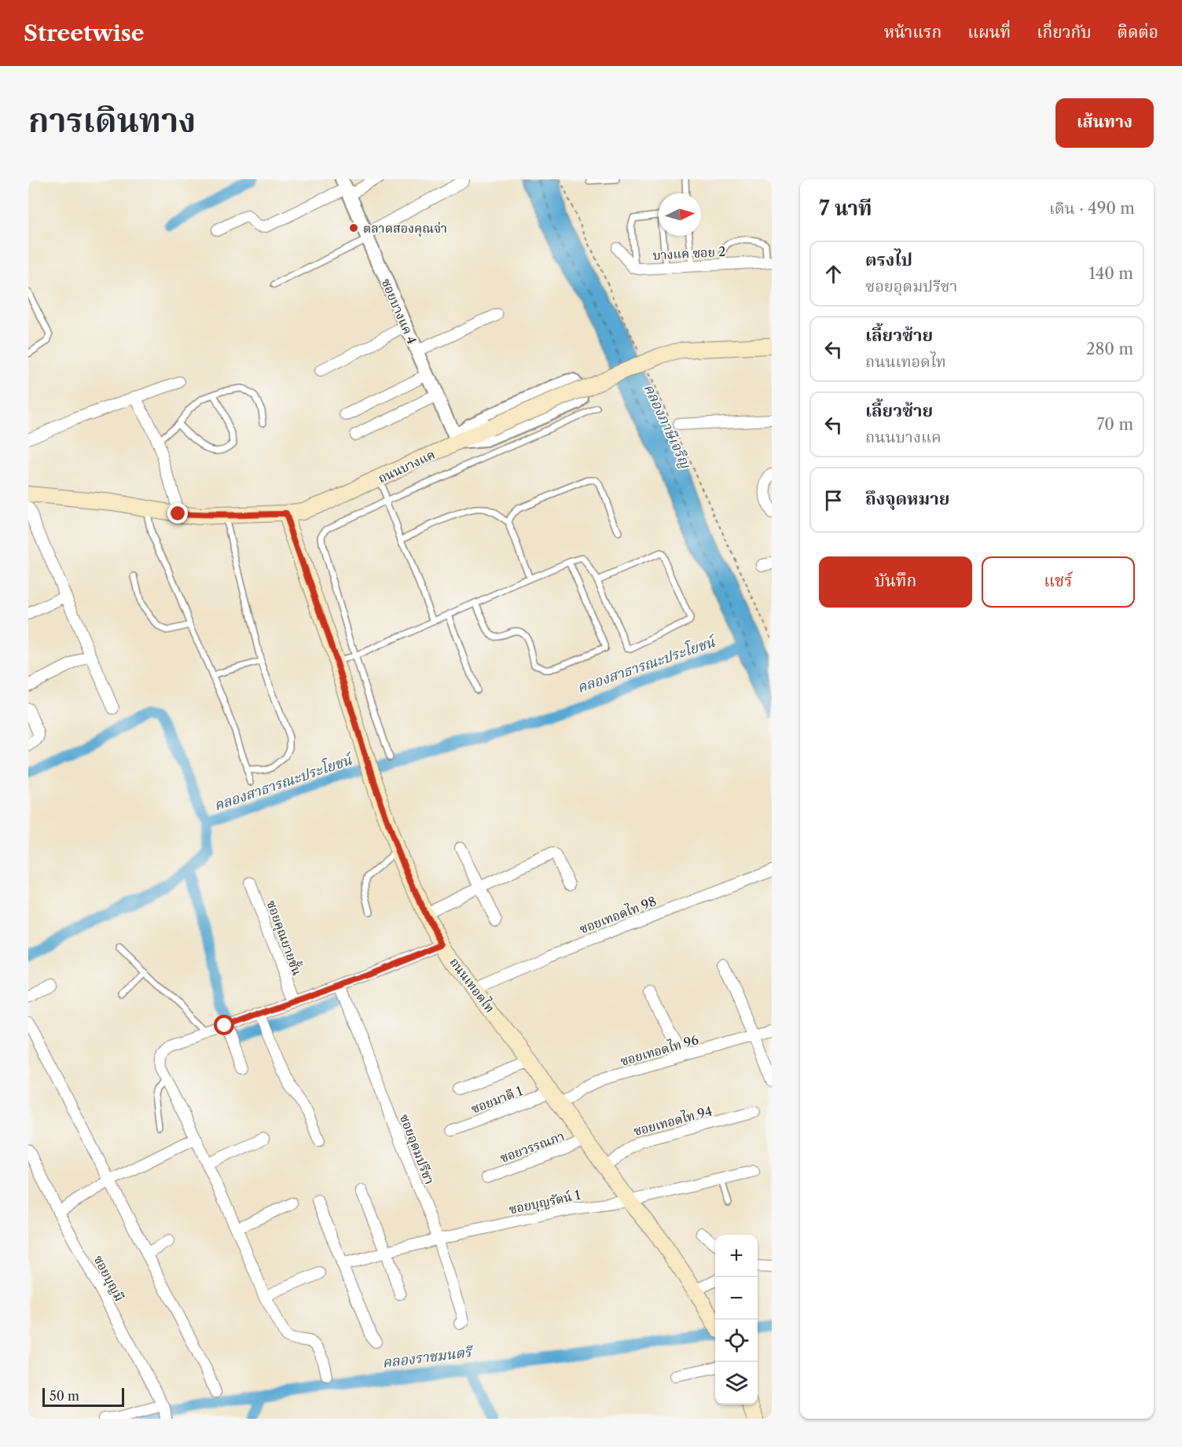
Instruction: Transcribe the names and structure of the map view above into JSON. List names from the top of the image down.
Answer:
{
  "streets": {
    "main road": ["ถนนบางแค", "ถนนเทอดไท"],
    "street": [
      "บางแค ซอย 2",
      "ซอยบางแค 4",
      "ซอยเทอดไท 98",
      "ซอยคุณยายชั้น",
      "ซอยเทอดไท 96",
      "ซอยมาดี 1",
      "ซอยเทอดไท 94",
      "ซอยวรรณภา",
      "ซอยอุดมปรีชา",
      "ซอยบุญรัตน์ 1",
      "ซอยบุญมี"
    ]
  },
  "crossings": [
    ["ซอยบางแค 4", "ถนนบางแค"],
    ["ถนนบางแค", "ถนนเทอดไท"],
    ["ซอยเทอดไท 98", "ถนนเทอดไท"],
    ["ถนนเทอดไท", "ซอยเทอดไท 96"],
    ["ถนนเทอดไท", "ซอยมาดี 1"],
    ["ถนนเทอดไท", "ซอยเทอดไท 94"],
    ["ถนนเทอดไท", "ซอยวรรณภา"],
    ["ถนนเทอดไท", "ซอยบุญรัตน์ 1"],
    ["ซอยเทอดไท 96", "ซอยมาดี 1"],
    ["ซอยอุดมปรีชา", "ซอยบุญรัตน์ 1"]
  ],
  "water": ["คลองภาษีเจริญ", "คลองสาธารณะประโยชน์", "คลองราชมนตรี"],
  "places": ["ตลาดสองคุณจ่า"],
  "scale_bar": "50 m",
  "north": "right",
  "page": {
    "header": "Streetwise",
    "nav": [
      "หน้าแรก",
      "แผนที่",
      "เกี่ยวกับ",
      "ติดต่อ"
    ],
    "title": "การเดินทาง",
    "buttons": [
      "เส้นทาง",
      ["บันทึก", "แชร์"]
    ],
    "heading": ["7 นาที", "เดิน · 490 m"],
    "list": [
      ["ตรงไป", "ซอยอุดมปรีชา", "140 m"],
      ["เลี้ยวซ้าย", "ถนนเทอดไท", "280 m"],
      ["เลี้ยวซ้าย", "ถนนบางแค", "70 m"],
      "ถึงจุดหมาย"
    ],
    "map_buttons": ["+", "−"],
    "scale": "50 m"
  }
}
